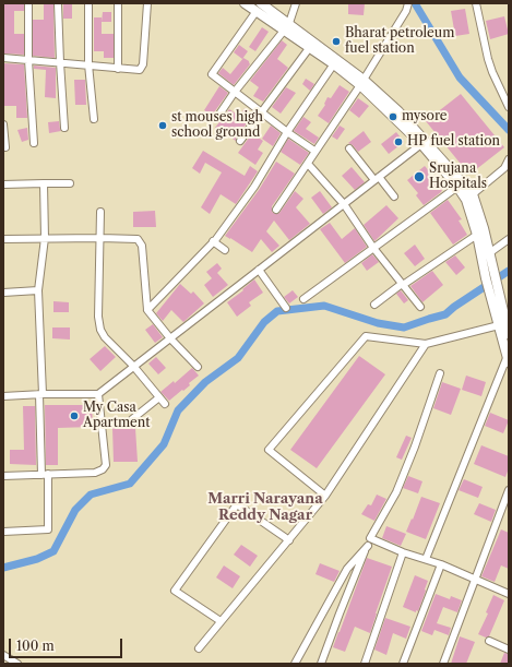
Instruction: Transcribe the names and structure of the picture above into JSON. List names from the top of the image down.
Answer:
{
  "districts": ["Marri Narayana Reddy Nagar"],
  "places": [
    "Bharat petroleum fuel station",
    "mysore",
    "st mouses high school ground",
    "HP fuel station",
    "Srujana Hospitals",
    "My Casa Apartment"
  ],
  "scale_bar": "100 m"
}
